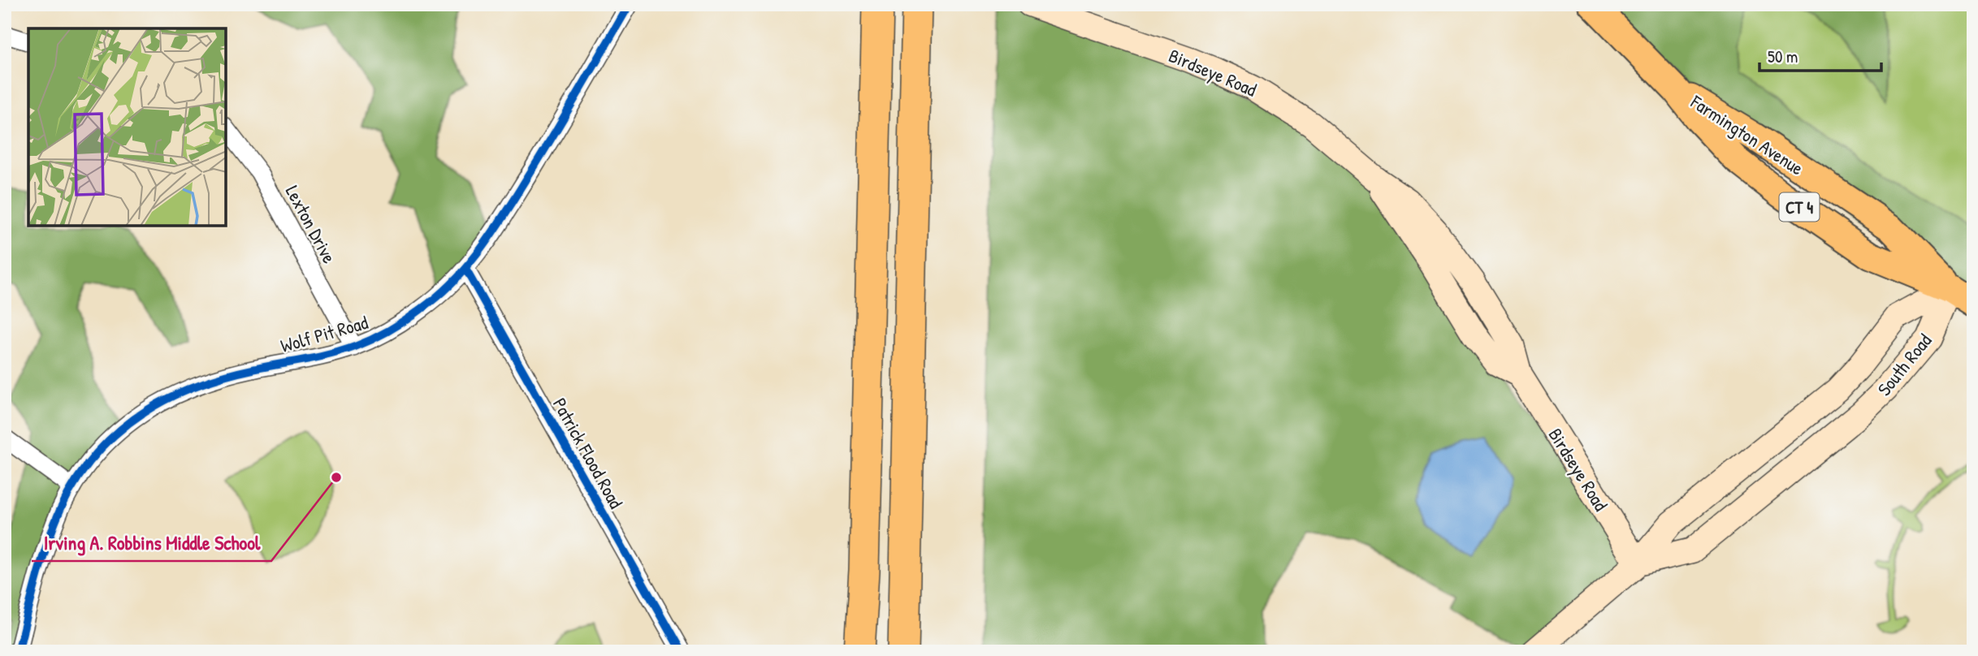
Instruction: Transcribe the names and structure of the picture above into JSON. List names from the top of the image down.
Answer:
{
  "streets": {
    "main road": [
      "Birdseye Road",
      "Farmington Avenue",
      "CT 4",
      "South Road"
    ],
    "street": ["Lexton Drive", "Wolf Pit Road", "Patrick Flood Road"]
  },
  "crossings": [
    ["Birdseye Road", "South Road"],
    ["Farmington Avenue", "South Road"],
    ["Lexton Drive", "Wolf Pit Road"],
    ["Wolf Pit Road", "Patrick Flood Road"]
  ],
  "places": ["Irving A. Robbins Middle School"],
  "scale_bar": "50 m"
}
